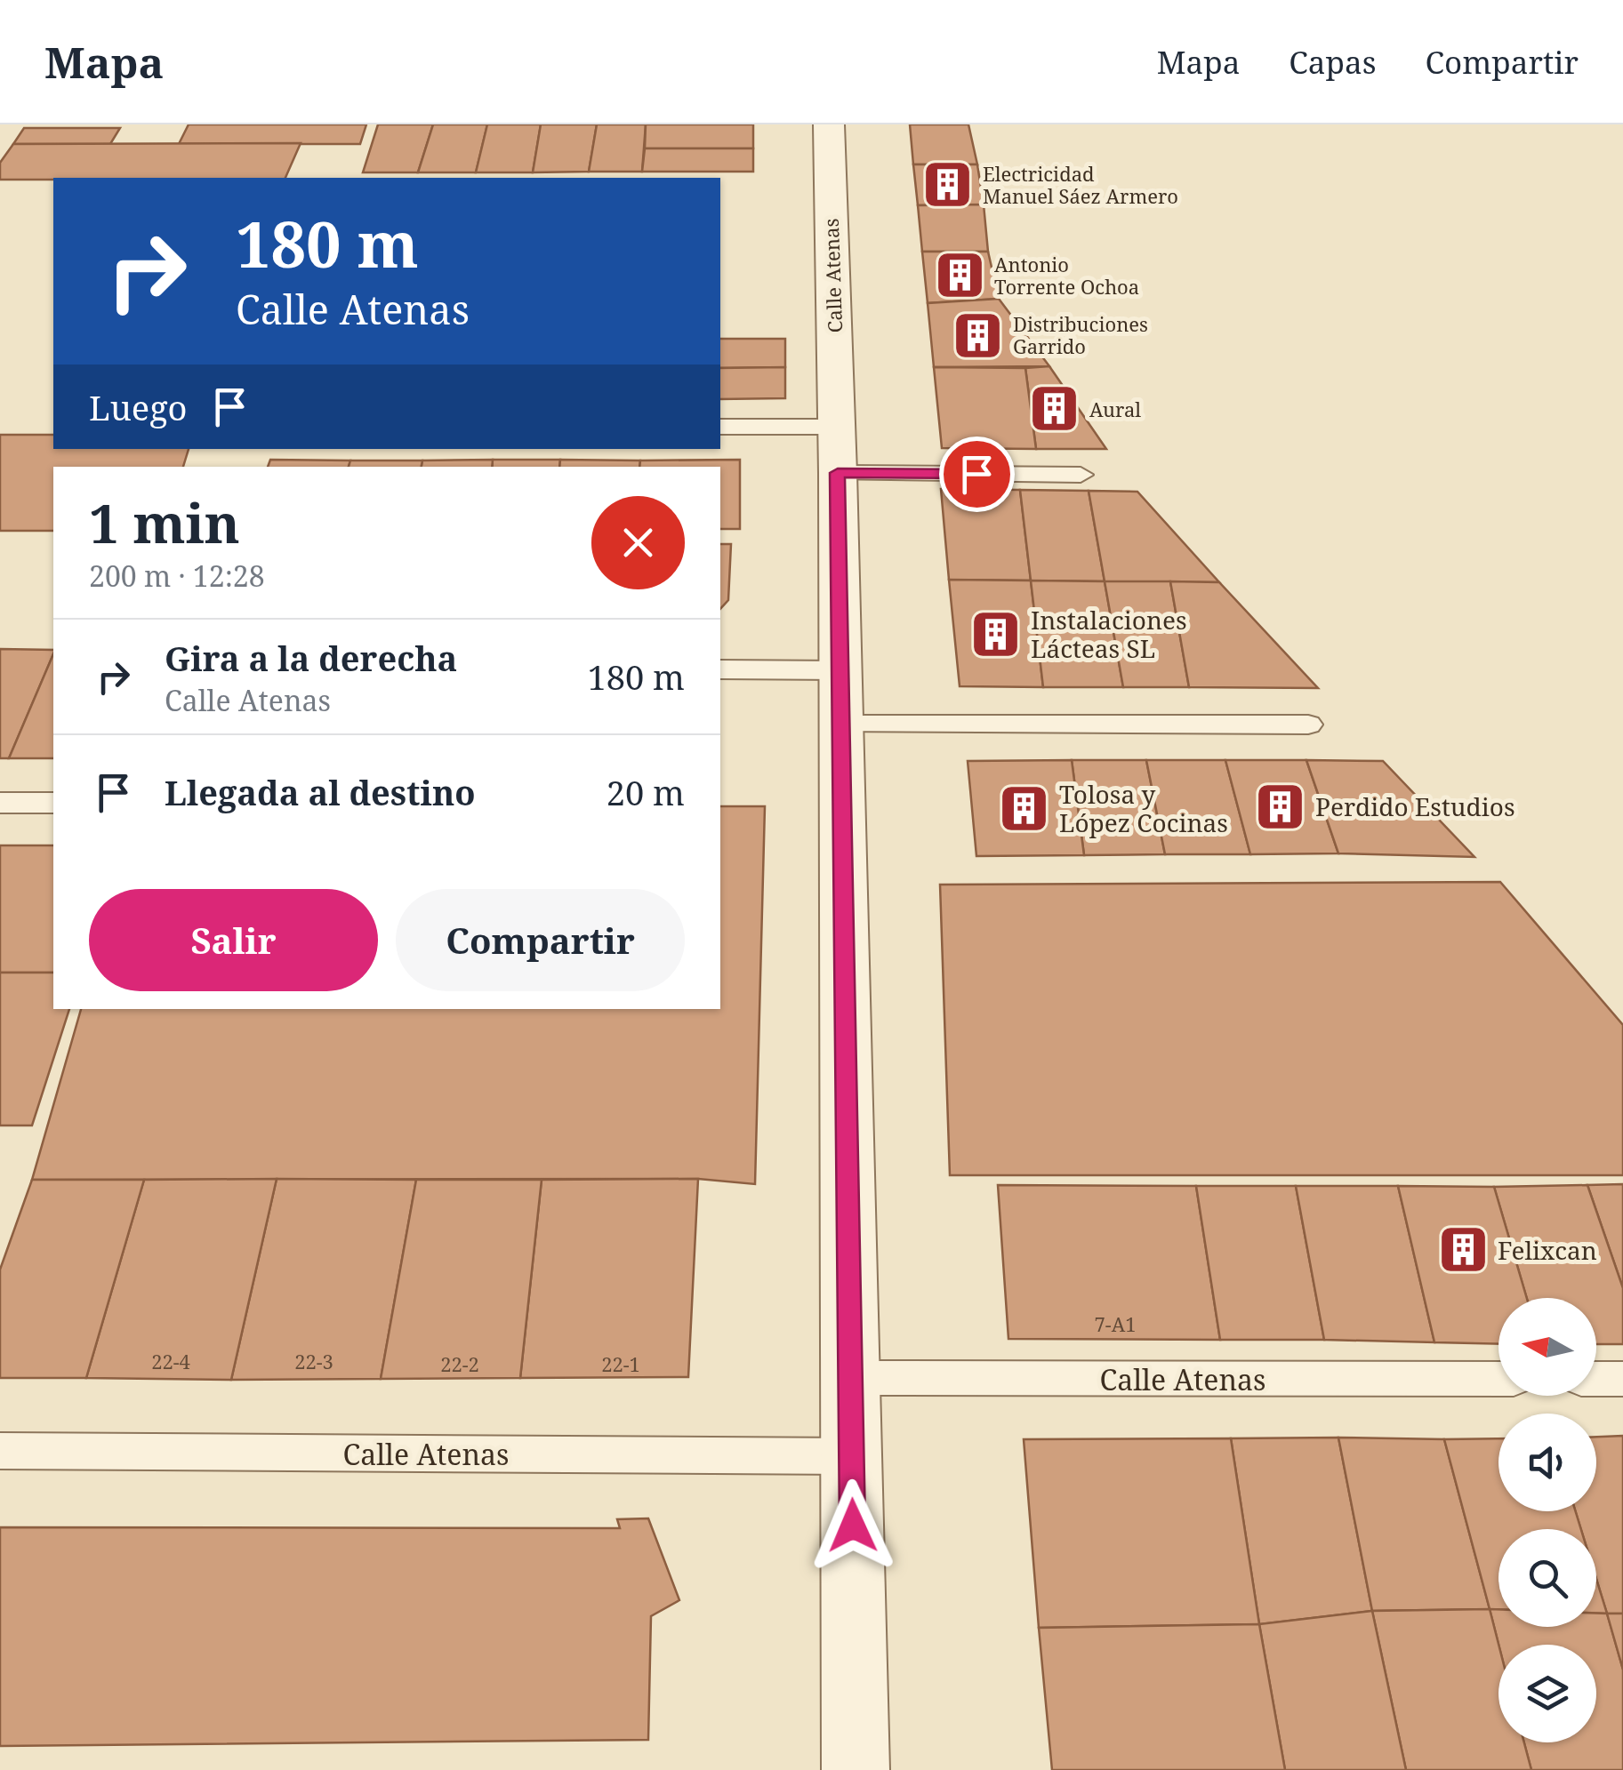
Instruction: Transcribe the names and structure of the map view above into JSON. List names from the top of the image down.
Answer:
{
  "streets": {
    "street": ["Calle Atenas"]
  },
  "places": {
    "building": [
      "Electricidad Manuel Sáez Armero",
      "Antonio Torrente Ochoa",
      "Distribuciones Garrido",
      "Aural",
      "Instalaciones Lácteas SL",
      "Perdido Estudios",
      "Tolosa y López Cocinas",
      "Felixcan"
    ]
  },
  "house_numbers": [
    "7-A1",
    "22-4",
    "22-3",
    "22-2",
    "22-1"
  ],
  "north": "left",
  "page": {
    "header": "Mapa",
    "nav": ["Mapa", "Capas", "Compartir"],
    "turn": ["180 m", "Calle Atenas"],
    "then": "Luego",
    "heading": ["1 min", "200 m · 12:28"],
    "list": [
      {
        "name": "Gira a la derecha",
        "note": "Calle Atenas",
        "value": "180 m"
      },
      {
        "name": "Llegada al destino",
        "value": "20 m"
      }
    ],
    "buttons": ["Salir", "Compartir"]
  }
}
